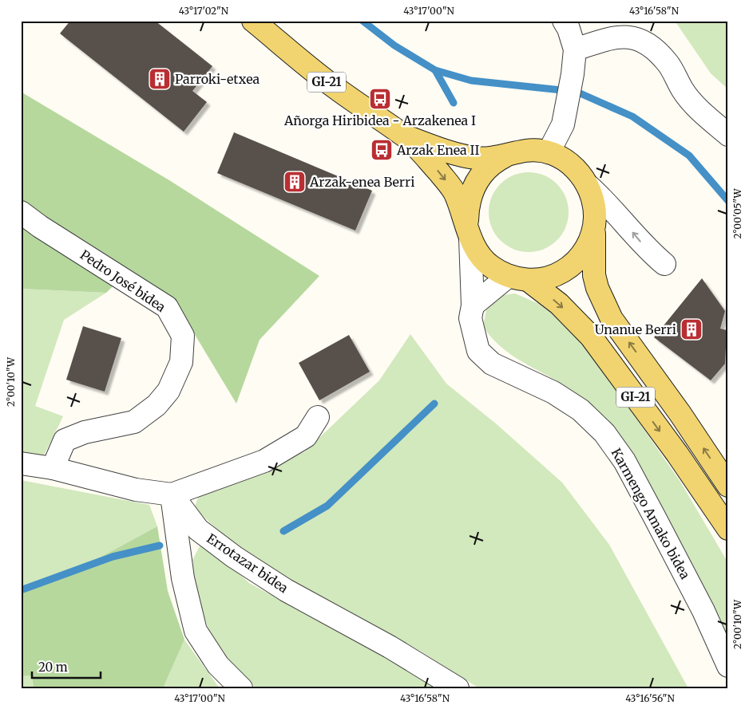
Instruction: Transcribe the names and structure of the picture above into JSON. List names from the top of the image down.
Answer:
{
  "streets": {
    "main road": ["GI-21"],
    "street": ["Pedro José bidea", "Karmengo Amako bidea", "Errotazar bidea"]
  },
  "crossings": [
    ["GI-21", "Karmengo Amako bidea"]
  ],
  "places": {
    "building": ["Parroki-etxea", "Arzak-enea Berri", "Unanue Berri"],
    "bus stop": ["Añorga Hiribidea - Arzakenea I", "Arzak Enea II"]
  },
  "scale_bar": "20 m",
  "coordinates": [
    "43°17'02\"N",
    "43°17'00\"N",
    "43°16'58\"N",
    "2°00'05\"W",
    "2°00'10\"W",
    "43°16'56\"N"
  ]
}
